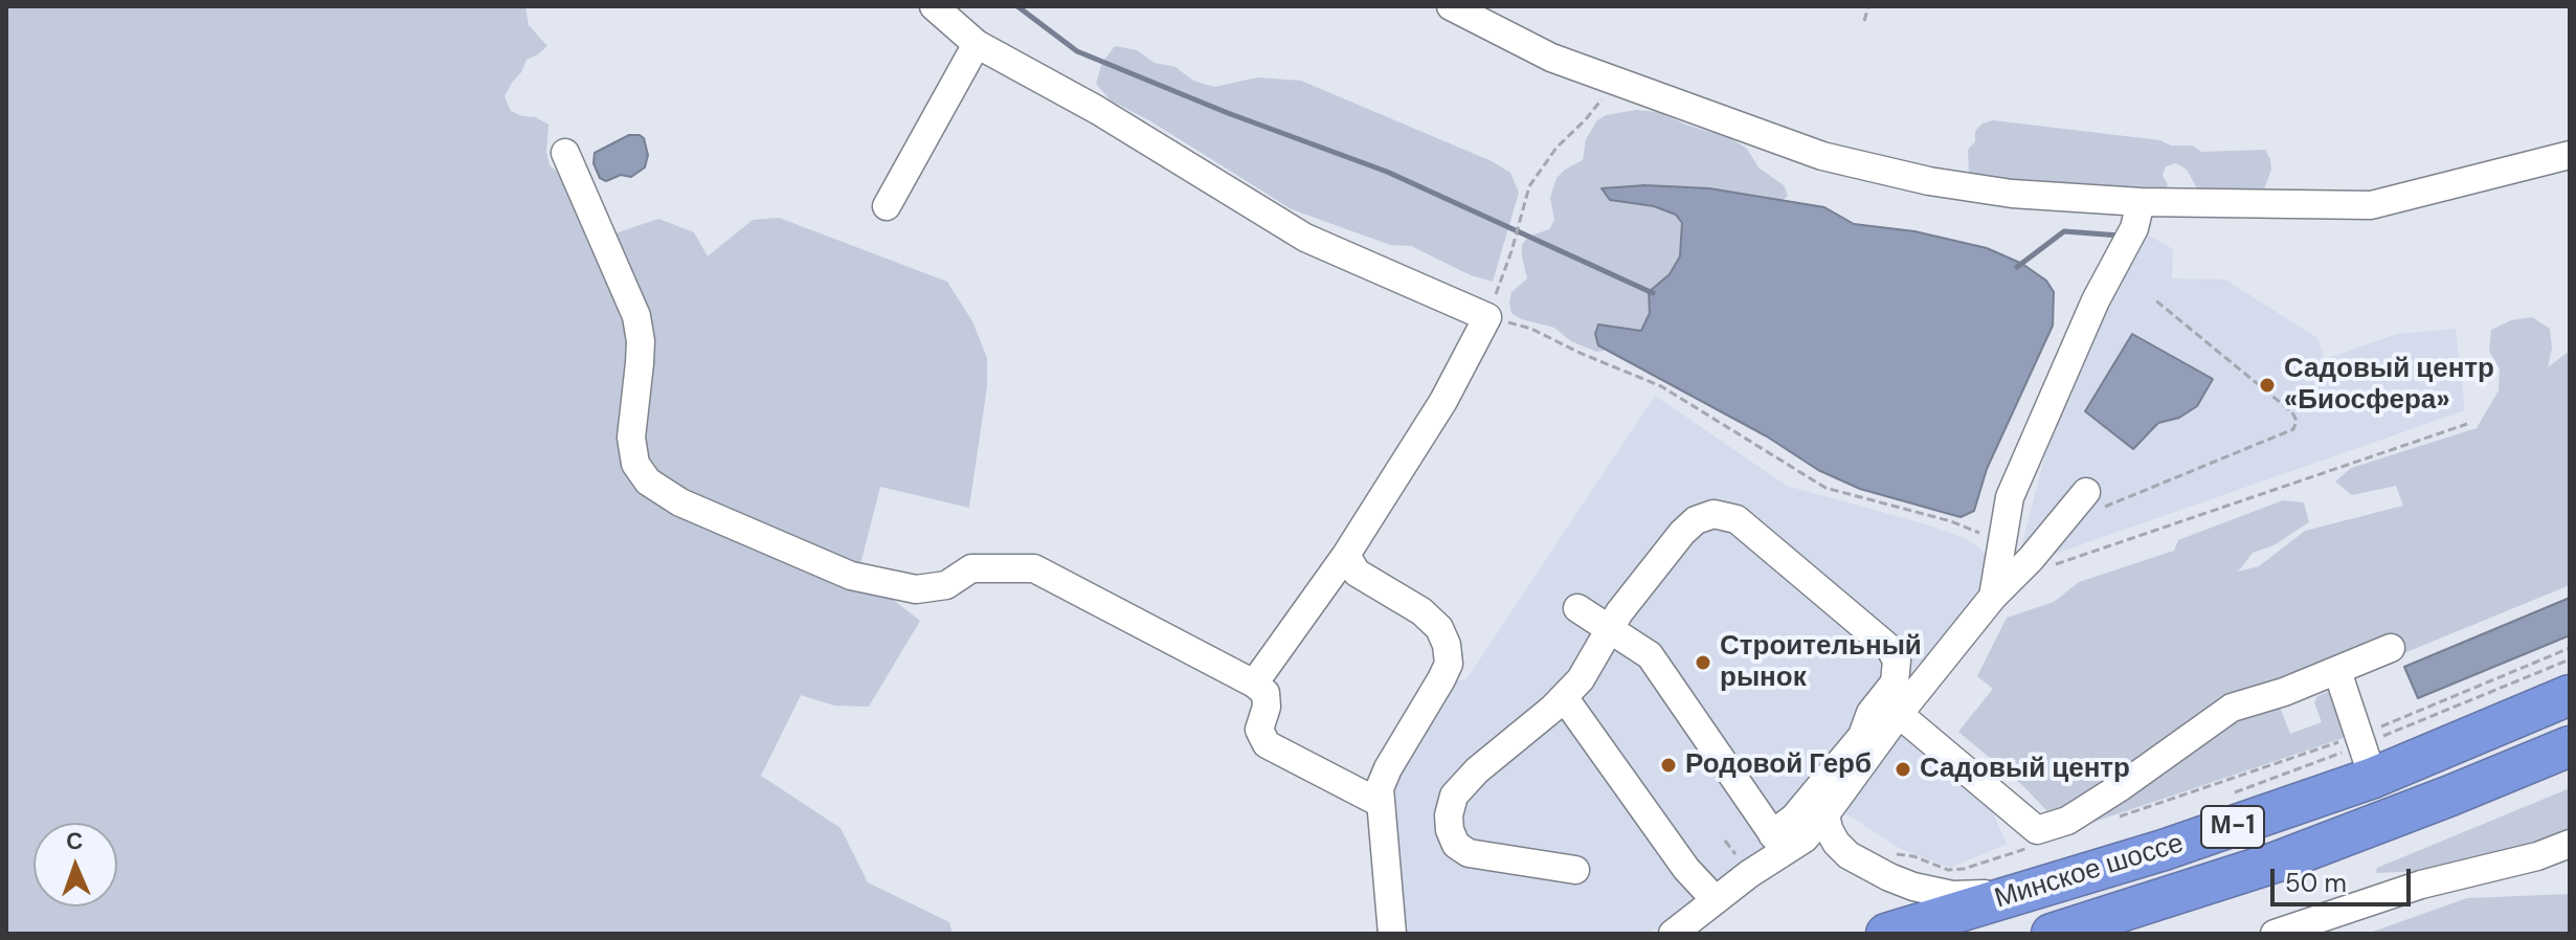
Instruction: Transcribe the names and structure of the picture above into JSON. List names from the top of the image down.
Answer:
{
  "streets": {
    "highway": ["М-1", "Минское шоссе"]
  },
  "places": [
    "Садовый центр «Биосфера»",
    "Строительный рынок",
    "Родовой Герб",
    "Садовый центр"
  ],
  "scale_bar": "50 m",
  "north": "top"
}
